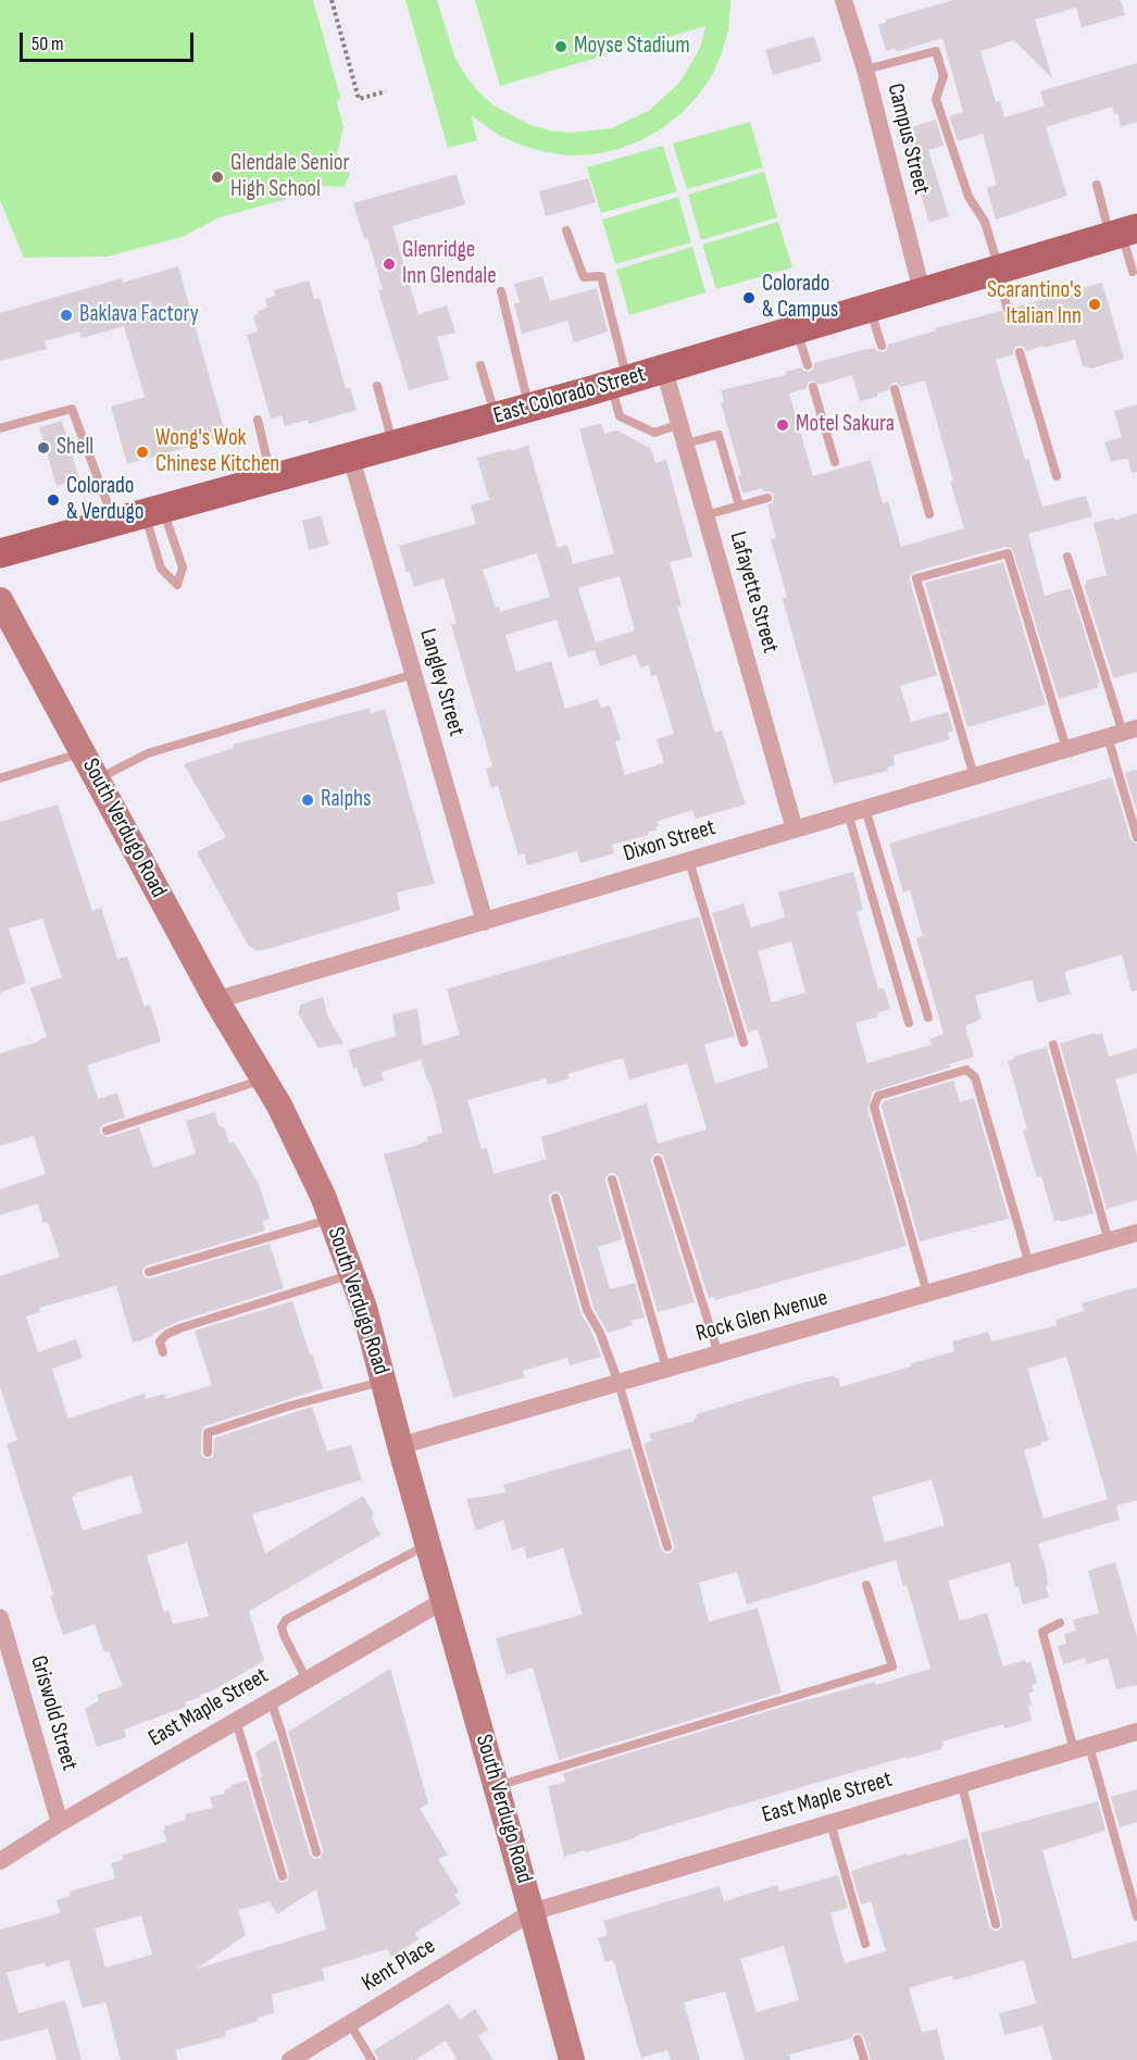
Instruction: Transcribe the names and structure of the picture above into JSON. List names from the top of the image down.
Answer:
{
  "streets": {
    "main road": ["East Colorado Street", "South Verdugo Road"],
    "street": [
      "Campus Street",
      "Lafayette Street",
      "Langley Street",
      "Dixon Street",
      "Rock Glen Avenue",
      "East Maple Street",
      "Griswold Street",
      "Kent Place"
    ]
  },
  "crossings": [
    ["Campus Street", "East Colorado Street"],
    ["East Colorado Street", "Lafayette Street"],
    ["East Colorado Street", "Langley Street"],
    ["Lafayette Street", "Dixon Street"],
    ["Langley Street", "Dixon Street"],
    ["South Verdugo Road", "Dixon Street"],
    ["South Verdugo Road", "Rock Glen Avenue"],
    ["South Verdugo Road", "East Maple Street"],
    ["South Verdugo Road", "Kent Place"],
    ["East Maple Street", "Griswold Street"],
    ["East Maple Street", "Kent Place"]
  ],
  "places": [
    "Moyse Stadium",
    "Glendale Senior High School",
    "Glenridge Inn Glendale",
    "Colorado & Campus",
    "Scarantino's Italian Inn",
    "Baklava Factory",
    "Motel Sakura",
    "Shell",
    "Wong's Wok Chinese Kitchen",
    "Colorado & Verdugo",
    "Ralphs"
  ],
  "scale_bar": "50 m"
}
